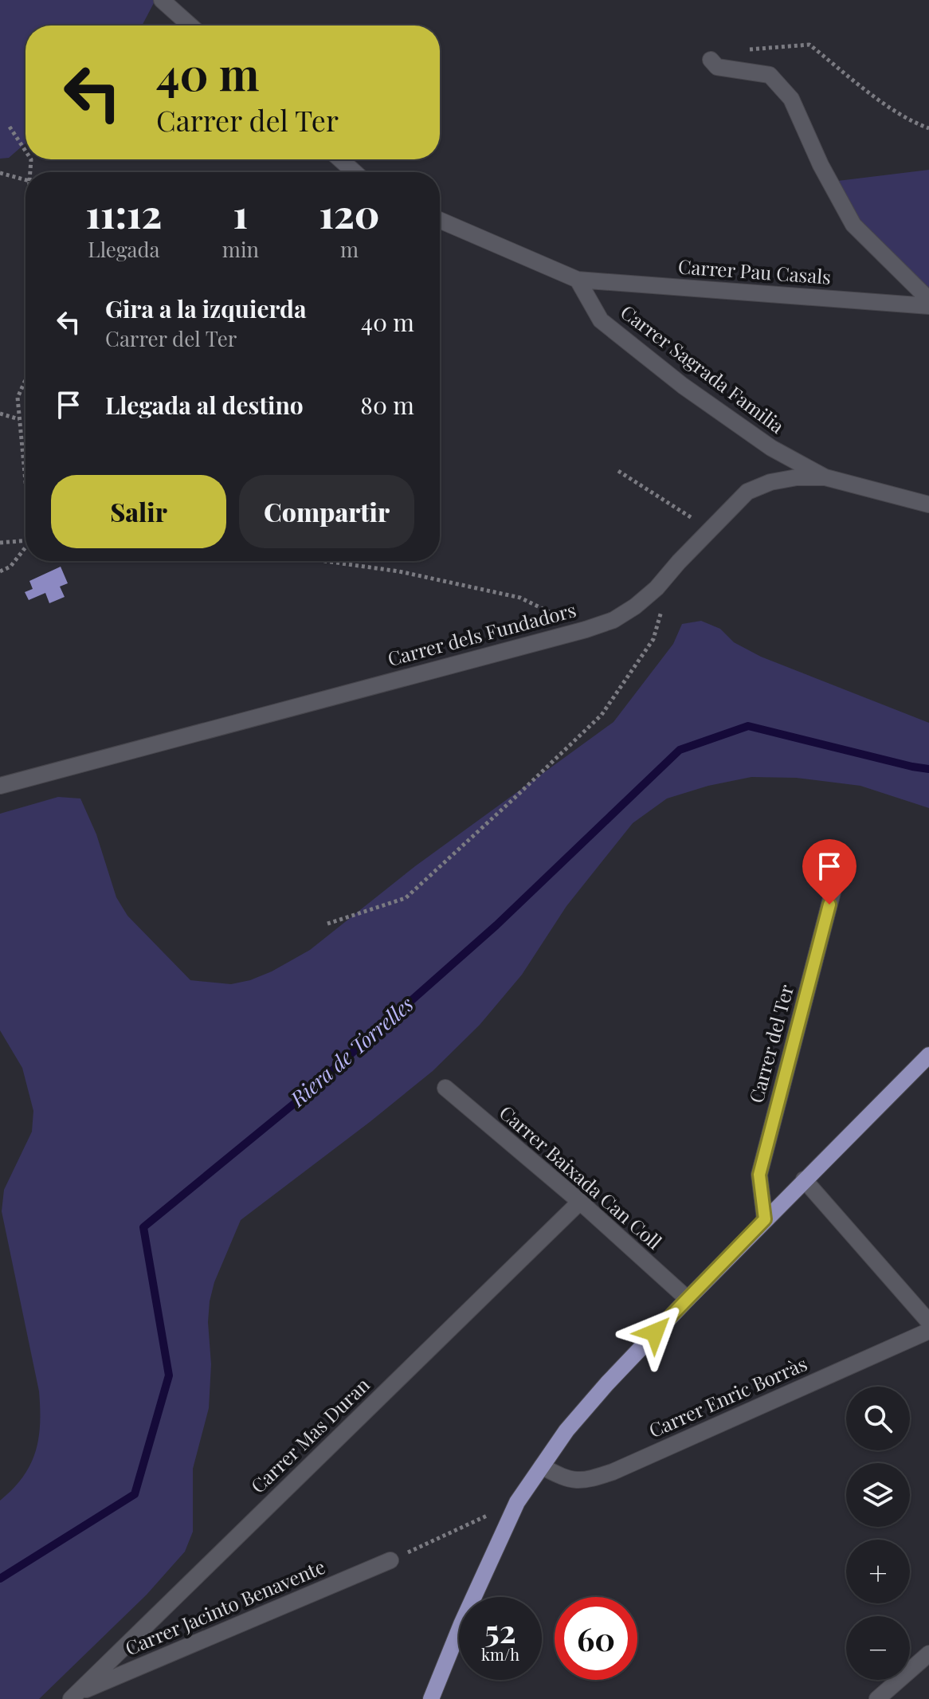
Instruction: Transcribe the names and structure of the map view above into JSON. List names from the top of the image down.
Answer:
{
  "streets": {
    "street": [
      "Carrer Pau Casals",
      "Carrer Sagrada Familia",
      "Carrer dels Fundadors",
      "Carrer del Ter",
      "Carrer Baixada Can Coll",
      "Carrer Enric Borràs",
      "Carrer Mas Duran",
      "Carrer Jacinto Benavente"
    ]
  },
  "crossings": [
    ["Carrer Pau Casals", "Carrer Sagrada Familia"],
    ["Carrer Sagrada Familia", "Carrer dels Fundadors"],
    ["Carrer Baixada Can Coll", "Carrer Mas Duran"],
    ["Carrer Mas Duran", "Carrer Jacinto Benavente"]
  ],
  "water": ["Riera de Torrelles"],
  "page": {
    "turn": ["40 m", "Carrer del Ter"],
    "eta": [
      "11:12",
      "Llegada",
      "1",
      "min",
      "120",
      "m"
    ],
    "list": [
      {
        "name": "Gira a la izquierda",
        "note": "Carrer del Ter",
        "value": "40 m"
      },
      {
        "name": "Llegada al destino",
        "value": "80 m"
      }
    ],
    "buttons": ["Salir", "Compartir"],
    "map_buttons": ["+", "−"],
    "speed": "52 km/h",
    "limit": "60"
  }
}
